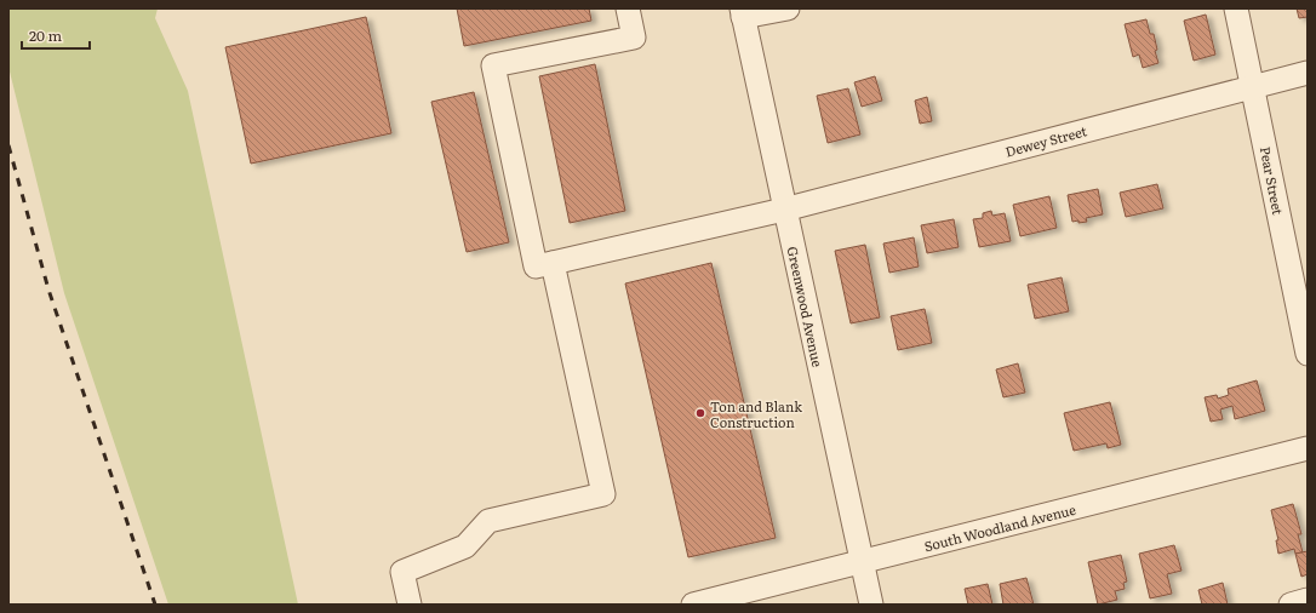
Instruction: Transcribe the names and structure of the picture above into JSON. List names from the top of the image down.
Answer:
{
  "streets": {
    "street": [
      "Dewey Street",
      "Pear Street",
      "Greenwood Avenue",
      "South Woodland Avenue"
    ]
  },
  "crossings": [
    ["Dewey Street", "Pear Street"],
    ["Dewey Street", "Greenwood Avenue"],
    ["Greenwood Avenue", "South Woodland Avenue"]
  ],
  "places": ["Ton and Blank Construction"],
  "scale_bar": "20 m"
}
